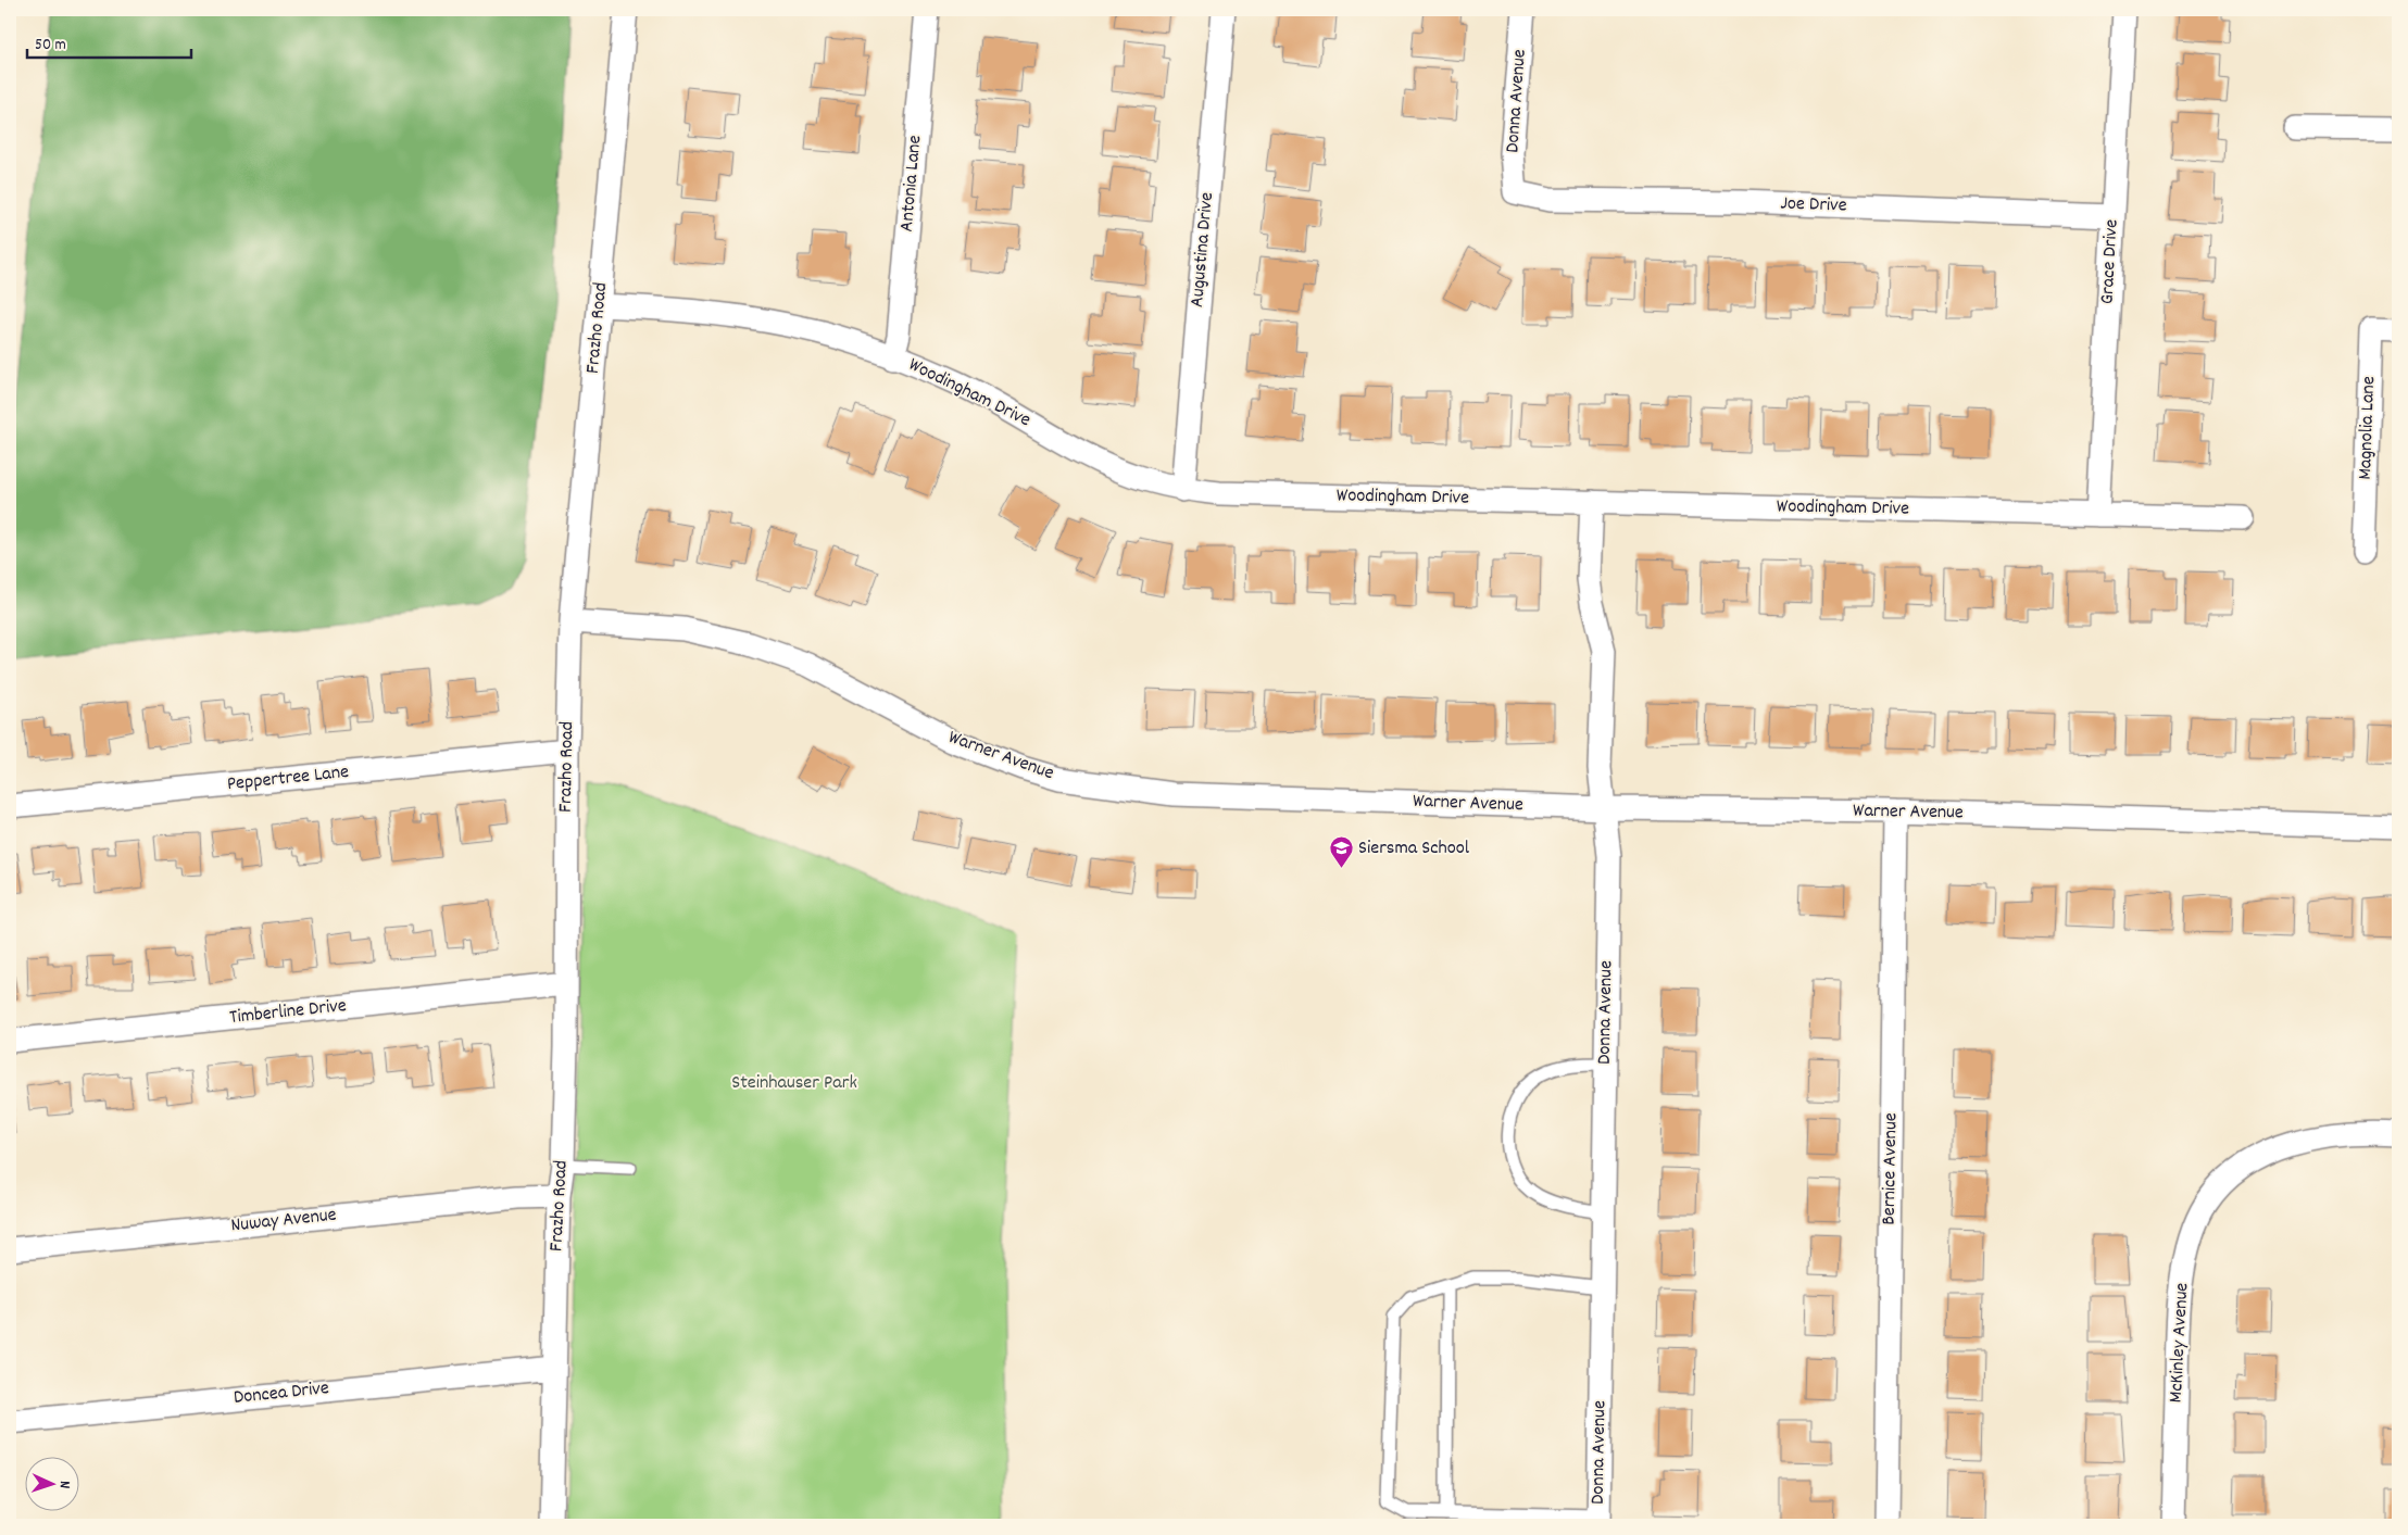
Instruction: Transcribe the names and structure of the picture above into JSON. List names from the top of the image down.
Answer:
{
  "streets": {
    "street": [
      "Donna Avenue",
      "Antonia Lane",
      "Joe Drive",
      "Augustina Drive",
      "Grace Drive",
      "Frazho Road",
      "Woodingham Drive",
      "Magnolia Lane",
      "Warner Avenue",
      "Peppertree Lane",
      "Timberline Drive",
      "Bernice Avenue",
      "Nuway Avenue",
      "McKinley Avenue",
      "Doncea Drive"
    ]
  },
  "crossings": [
    ["Donna Avenue", "Joe Drive"],
    ["Donna Avenue", "Woodingham Drive"],
    ["Donna Avenue", "Warner Avenue"],
    ["Antonia Lane", "Woodingham Drive"],
    ["Joe Drive", "Grace Drive"],
    ["Augustina Drive", "Woodingham Drive"],
    ["Grace Drive", "Woodingham Drive"],
    ["Frazho Road", "Woodingham Drive"],
    ["Frazho Road", "Warner Avenue"],
    ["Frazho Road", "Peppertree Lane"],
    ["Frazho Road", "Timberline Drive"],
    ["Frazho Road", "Nuway Avenue"],
    ["Frazho Road", "Doncea Drive"],
    ["Warner Avenue", "Bernice Avenue"]
  ],
  "parks": ["Steinhauser Park"],
  "places": {
    "school or university": ["Siersma School"]
  },
  "scale_bar": "50 m",
  "north": "right"
}
